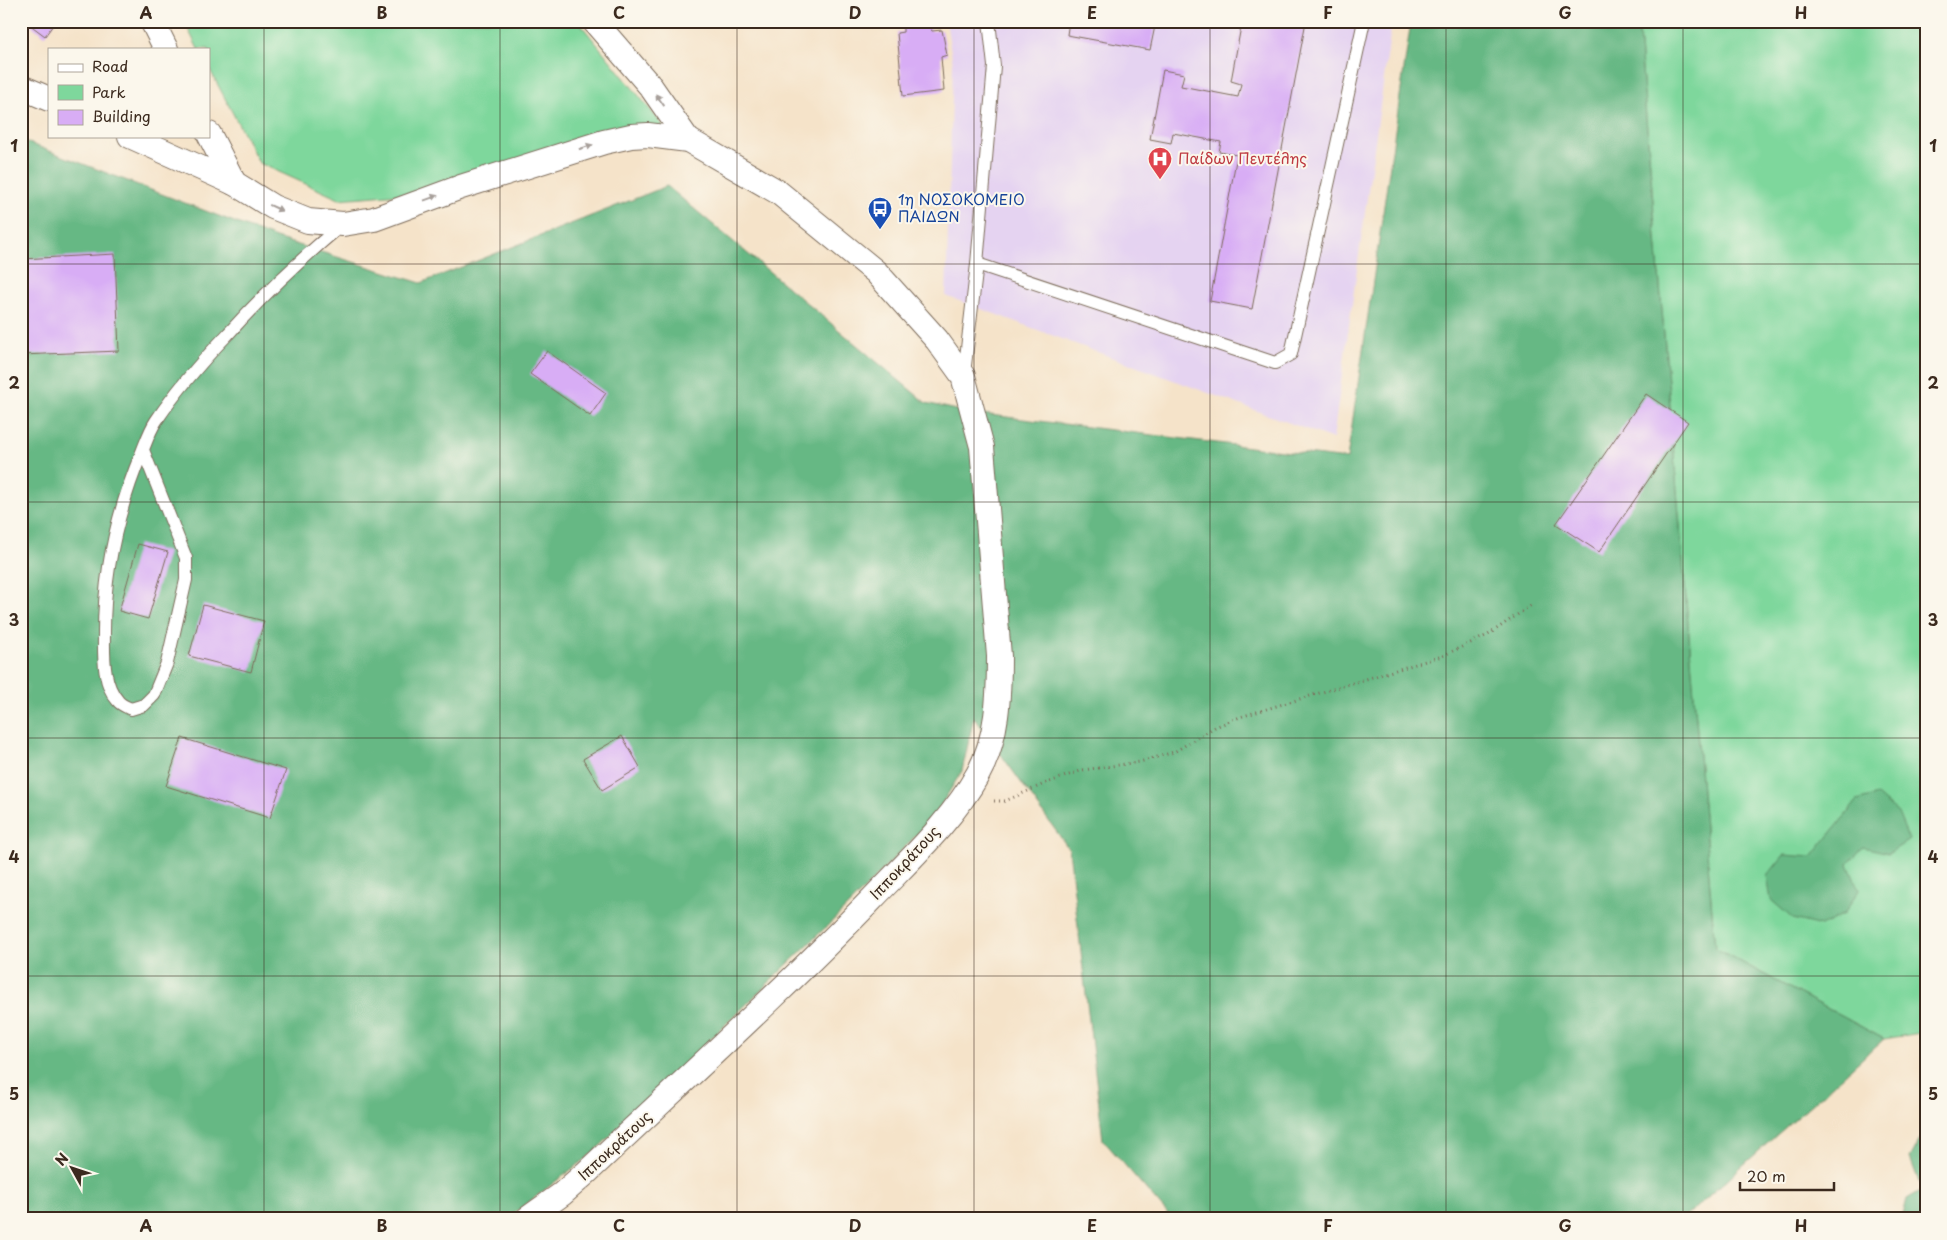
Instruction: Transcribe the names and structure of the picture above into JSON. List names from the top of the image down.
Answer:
{
  "streets": {
    "street": ["Ιπποκράτους"]
  },
  "places": {
    "hospital": ["Παίδων Πεντέλης"],
    "bus stop": ["1η ΝΟΣΟΚΟΜΕΙΟ ΠΑΙΔΩΝ"]
  },
  "legend": ["Road", "Park", "Building"],
  "scale_bar": "20 m",
  "north": "top left",
  "grid": {
    "columns": [
      "A",
      "B",
      "C",
      "D",
      "E",
      "F",
      "G",
      "H"
    ],
    "rows": [
      "1",
      "2",
      "3",
      "4",
      "5"
    ]
  }
}
